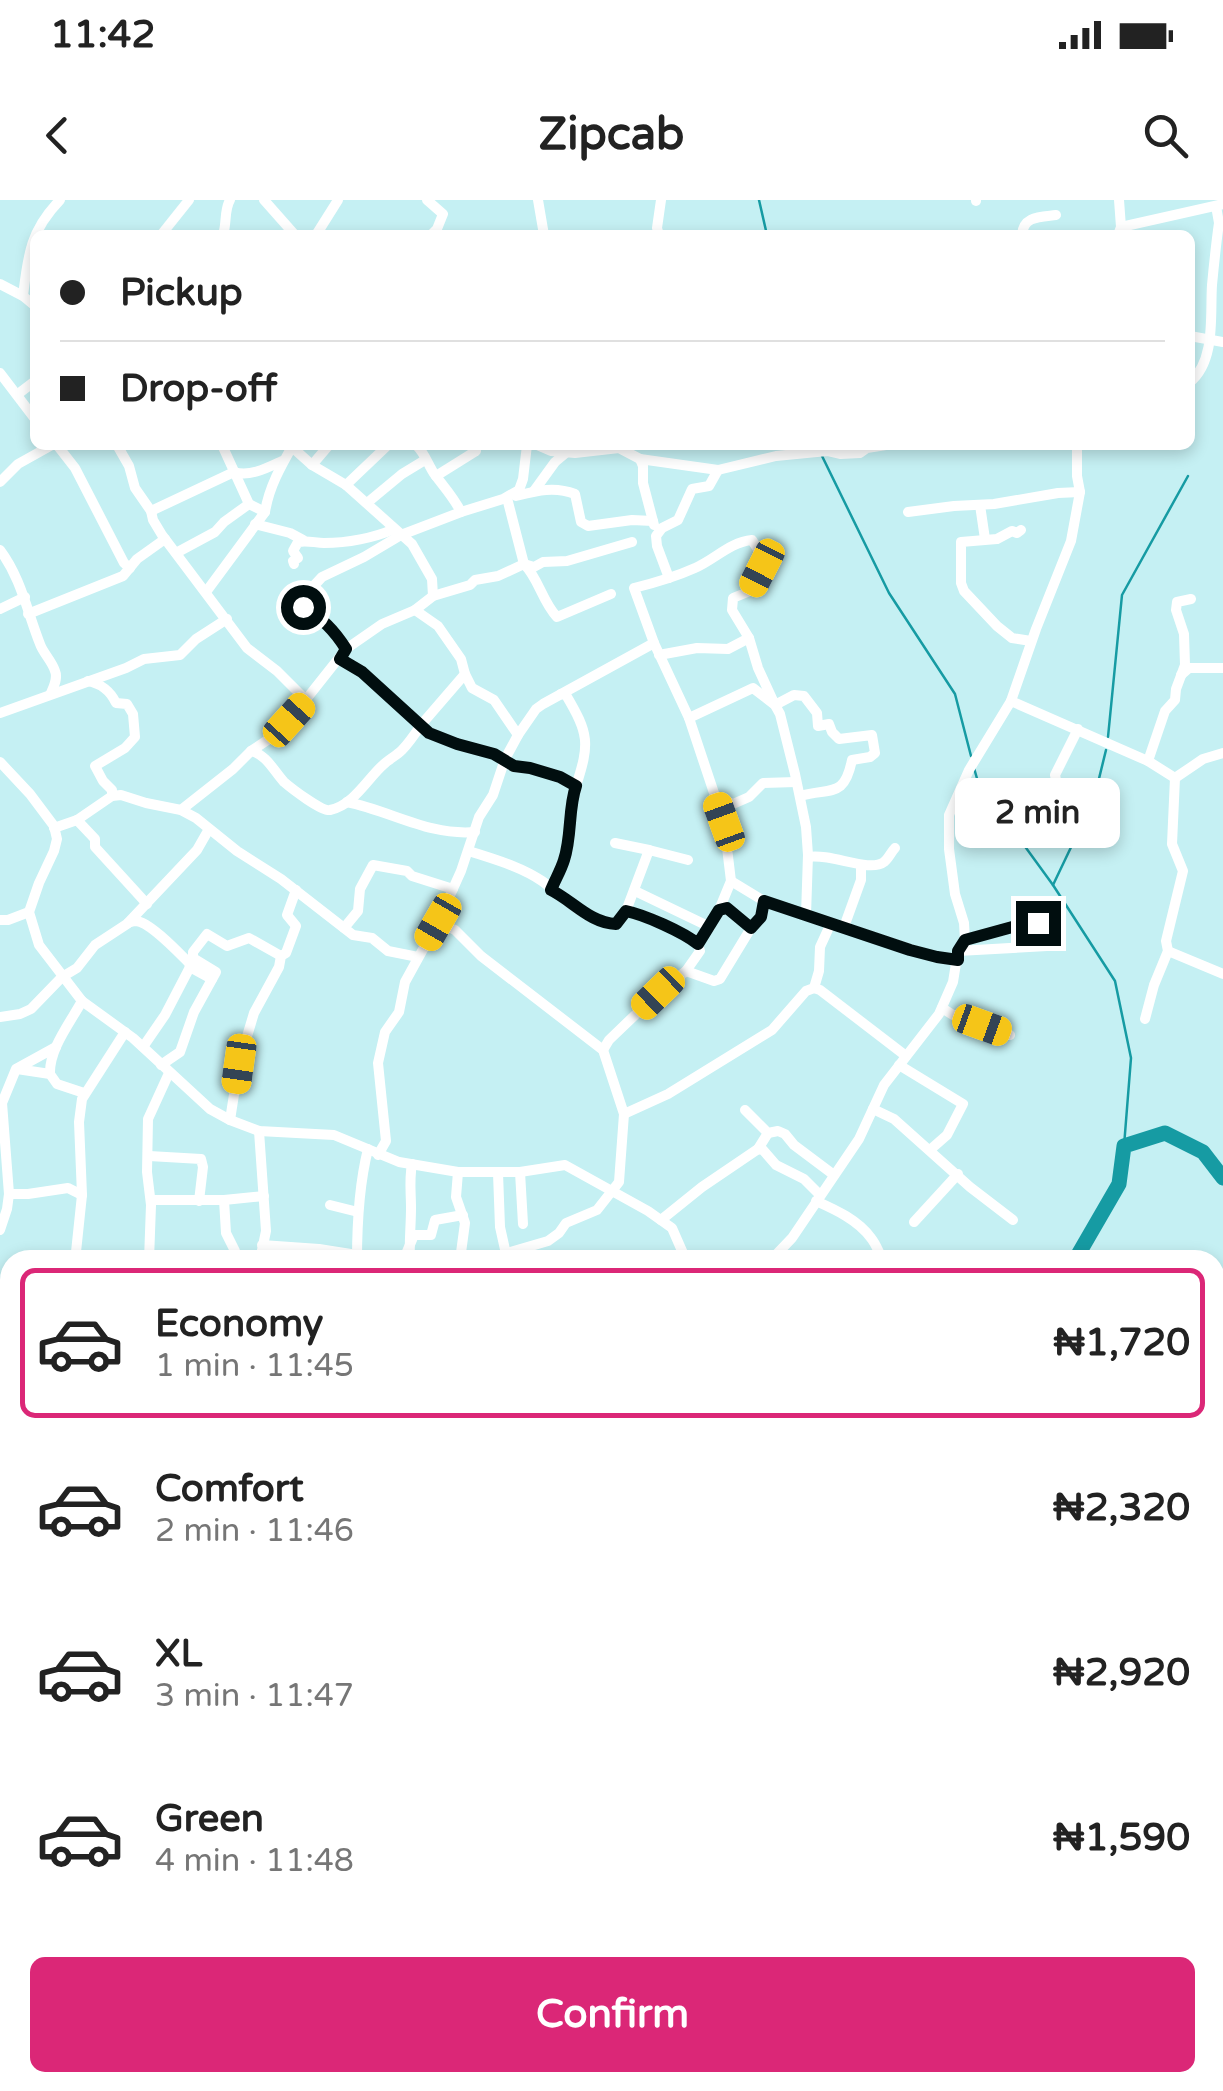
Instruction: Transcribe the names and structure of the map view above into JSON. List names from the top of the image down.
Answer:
{
  "page": {
    "status": "11:42",
    "header": "Zipcab",
    "banner": ["Pickup", "Drop-off"],
    "bubble": "2 min",
    "list": [
      {
        "name": "Economy",
        "note": "1 min · 11:45",
        "value": "₦1,720"
      },
      {
        "name": "Comfort",
        "note": "2 min · 11:46",
        "value": "₦2,320"
      },
      {
        "name": "XL",
        "note": "3 min · 11:47",
        "value": "₦2,920"
      },
      {
        "name": "Green",
        "note": "4 min · 11:48",
        "value": "₦1,590"
      }
    ],
    "buttons": "Confirm"
  }
}
